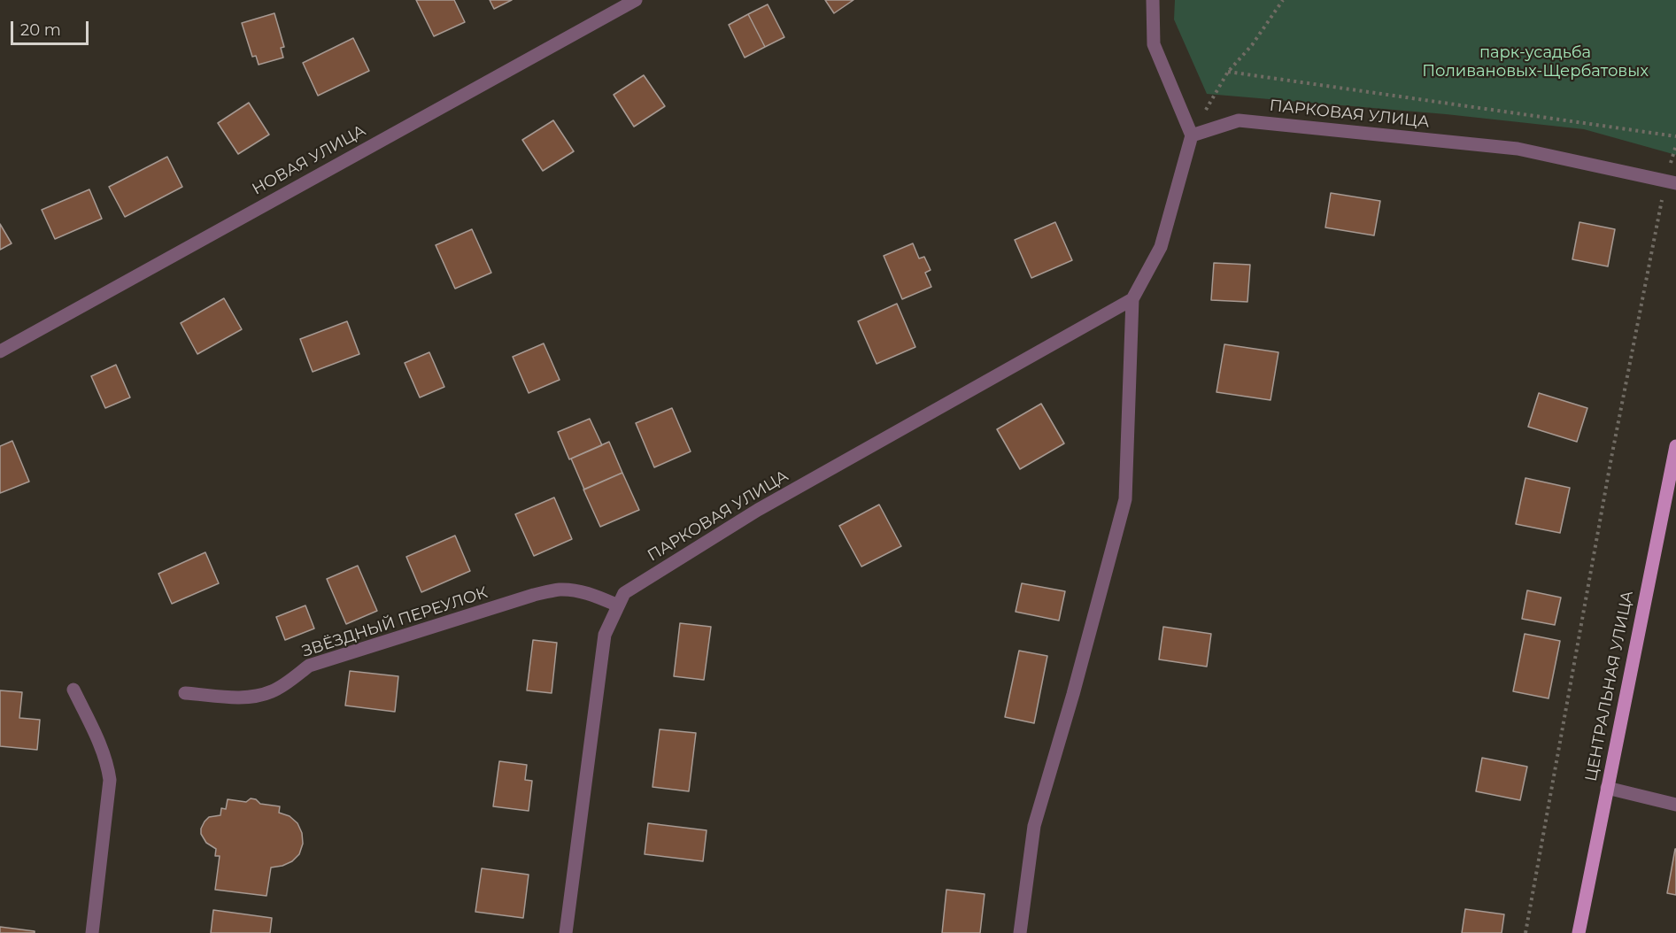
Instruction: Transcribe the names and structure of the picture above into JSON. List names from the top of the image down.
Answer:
{
  "streets": {
    "main road": ["ЦЕНТРАЛЬНАЯ УЛИЦА"],
    "street": ["ПАРКОВАЯ УЛИЦА", "НОВАЯ УЛИЦА", "ЗВЁЗДНЫЙ ПЕРЕУЛОК"]
  },
  "crossings": [
    ["ПАРКОВАЯ УЛИЦА", "ЗВЁЗДНЫЙ ПЕРЕУЛОК"]
  ],
  "parks": ["парк-усадьба Поливановых-Щербатовых"],
  "scale_bar": "20 m"
}
